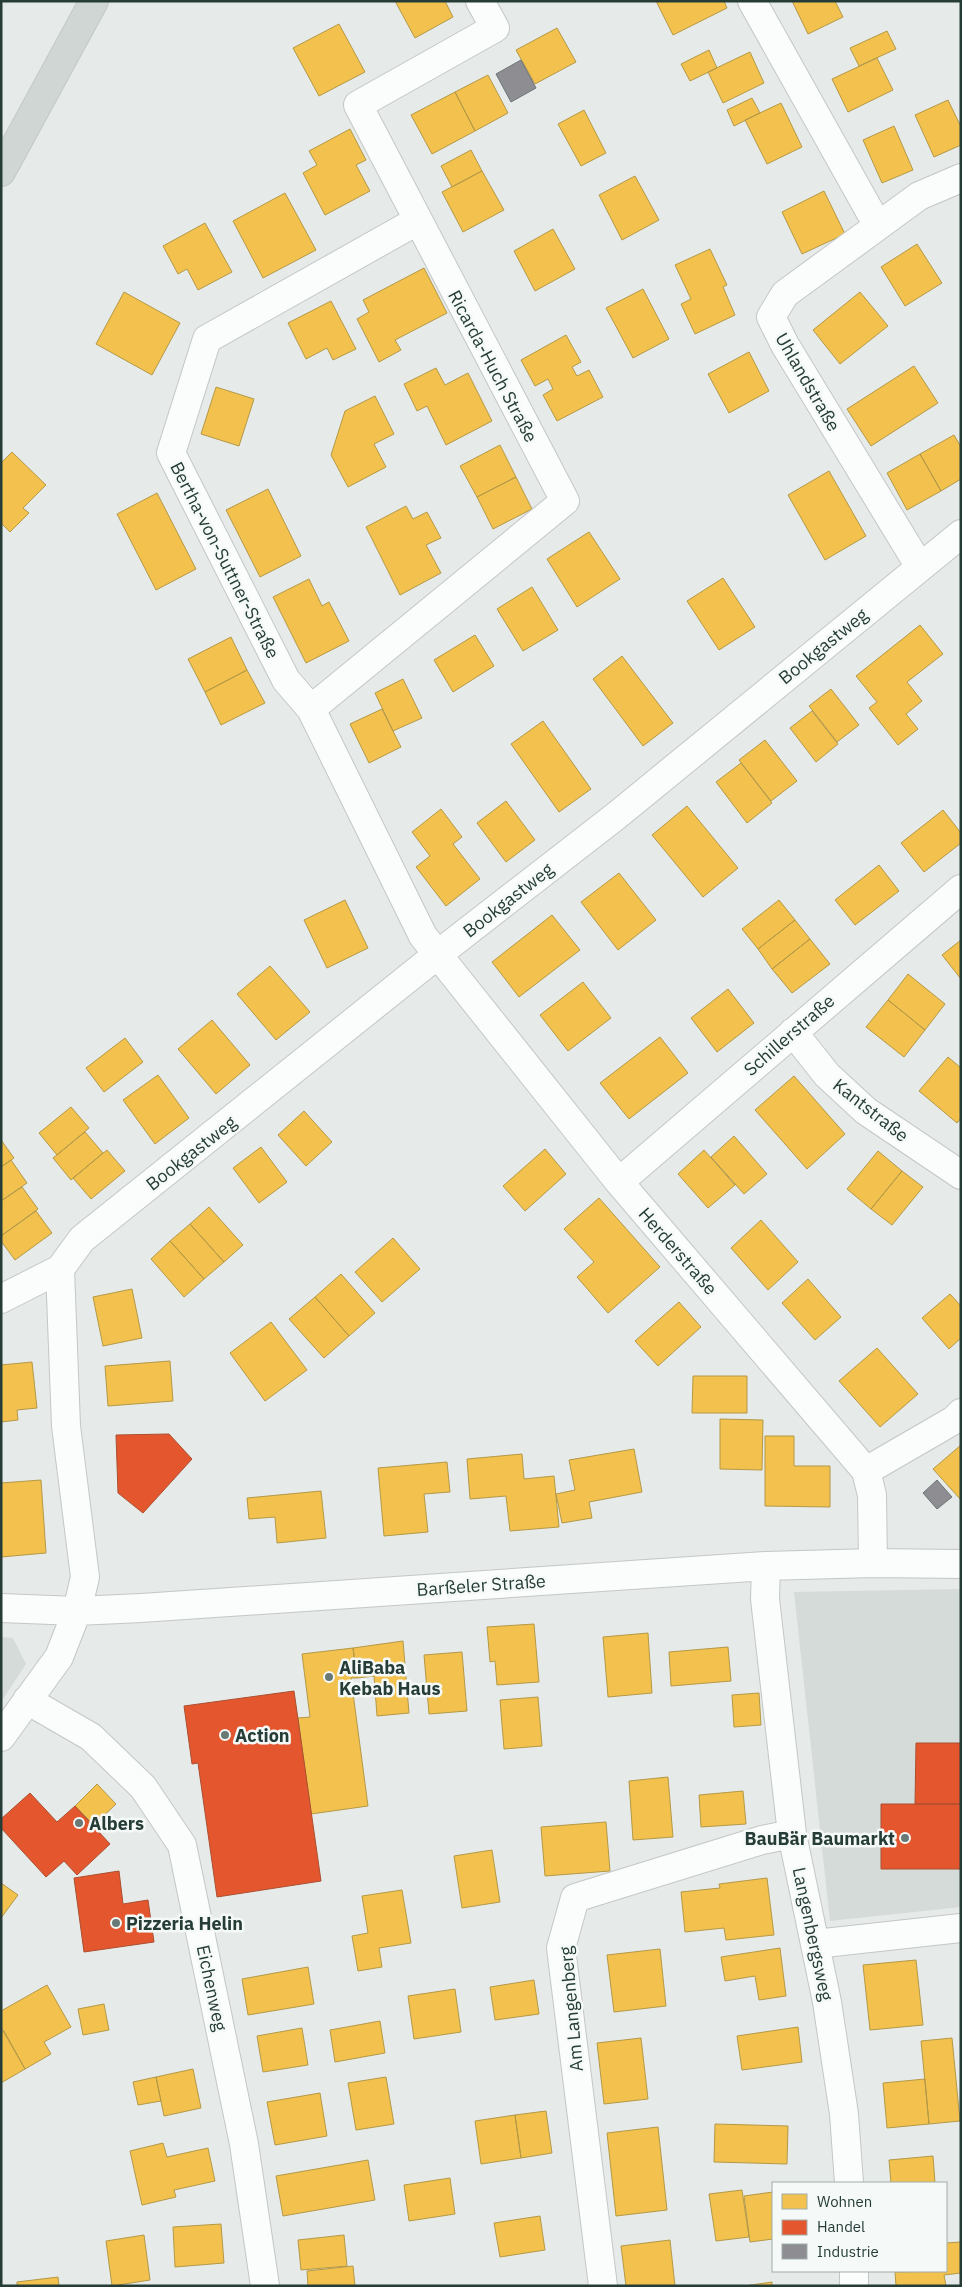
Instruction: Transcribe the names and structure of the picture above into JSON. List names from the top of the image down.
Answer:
{
  "streets": {
    "street": [
      "Ricarda-Huch Straße",
      "Uhlandstraße",
      "Bertha-von-Suttner-Straße",
      "Bookgastweg",
      "Schillerstraße",
      "Kantstraße",
      "Herderstraße",
      "Barßeler Straße",
      "Langenbergsweg",
      "Eichenweg",
      "Am Langenberg"
    ]
  },
  "crossings": [
    ["Ricarda-Huch Straße", "Bertha-von-Suttner-Straße"],
    ["Uhlandstraße", "Bookgastweg"],
    ["Bertha-von-Suttner-Straße", "Bookgastweg"],
    ["Bertha-von-Suttner-Straße", "Herderstraße"],
    ["Bookgastweg", "Herderstraße"],
    ["Schillerstraße", "Kantstraße"],
    ["Schillerstraße", "Herderstraße"],
    ["Herderstraße", "Barßeler Straße"],
    ["Barßeler Straße", "Langenbergsweg"],
    ["Langenbergsweg", "Am Langenberg"]
  ],
  "places": [
    "AliBaba Kebab Haus",
    "Action",
    "Albers",
    "BauBär Baumarkt",
    "Pizzeria Helin"
  ],
  "legend": ["Wohnen", "Handel", "Industrie"]
}
